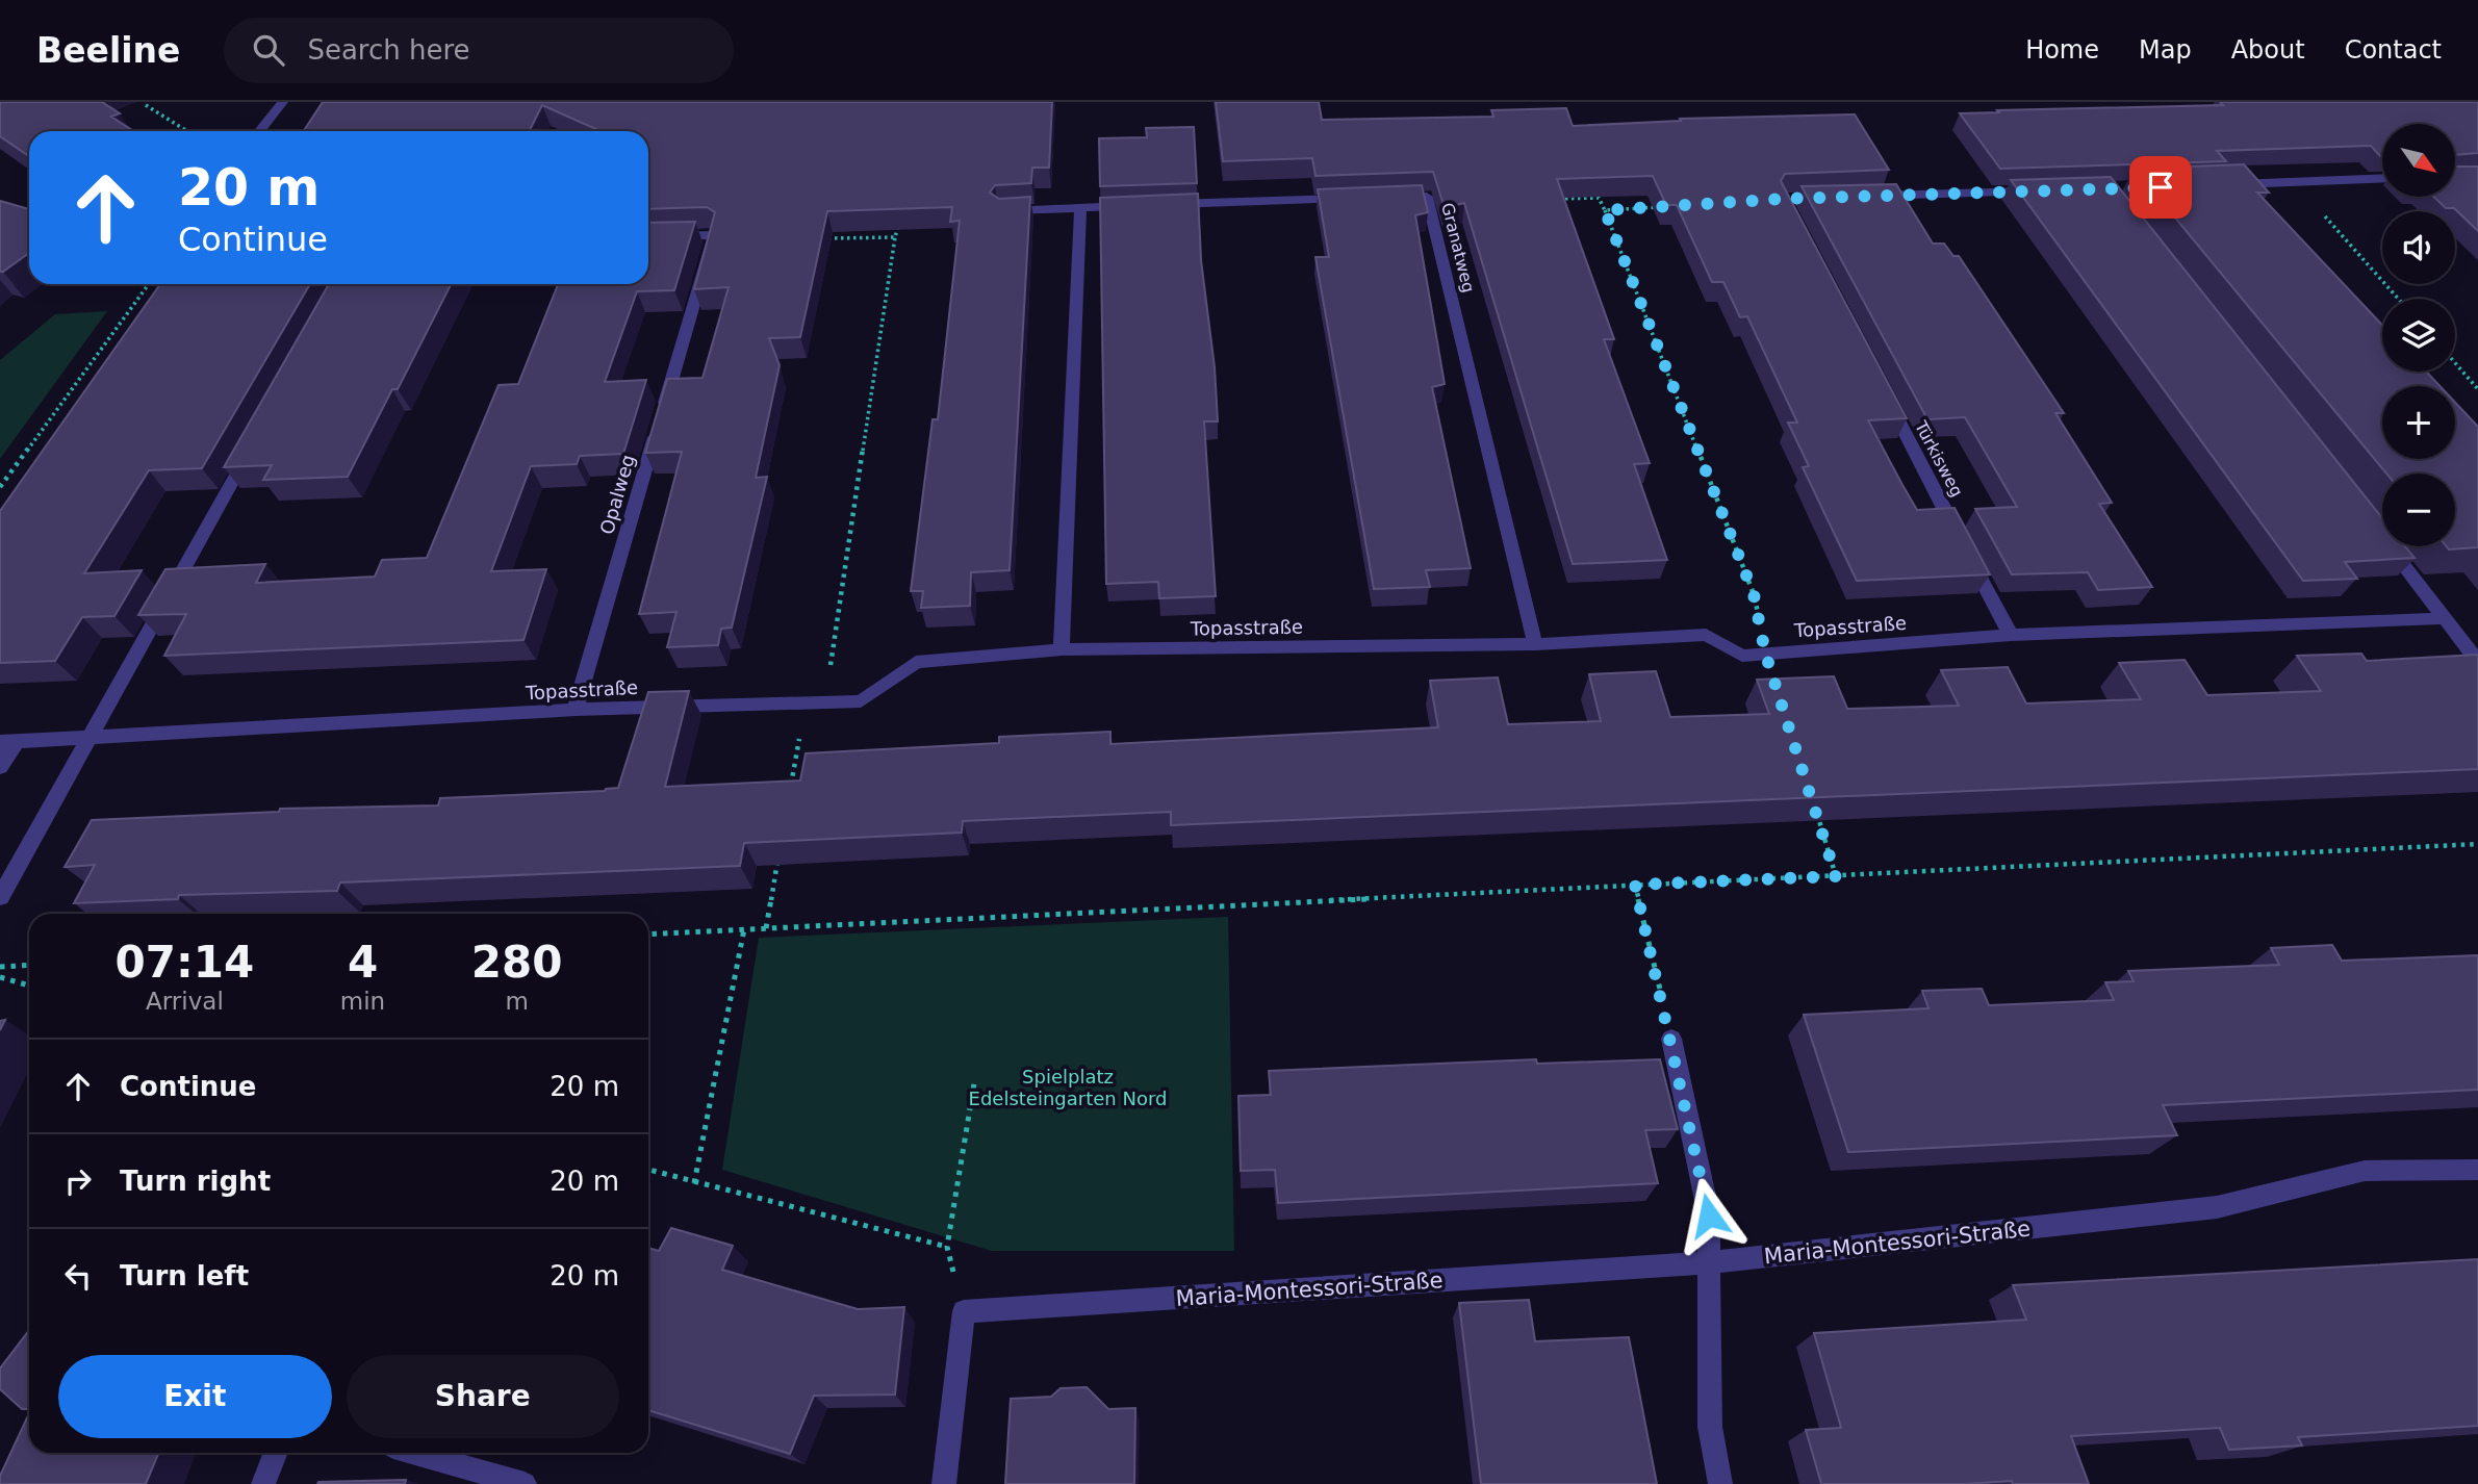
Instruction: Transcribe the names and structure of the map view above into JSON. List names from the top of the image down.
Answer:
{
  "streets": {
    "street": [
      "Granatweg",
      "Türkisweg",
      "Opalweg",
      "Topasstraße",
      "Maria-Montessori-Straße"
    ]
  },
  "crossings": [
    ["Granatweg", "Topasstraße"],
    ["Türkisweg", "Topasstraße"],
    ["Opalweg", "Topasstraße"]
  ],
  "parks": ["Spielplatz Edelsteingarten Nord"],
  "north": "bottom right",
  "page": {
    "header": "Beeline",
    "search": "Search here",
    "nav": [
      "Home",
      "Map",
      "About",
      "Contact"
    ],
    "map_buttons": ["+", "−"],
    "turn": ["20 m", "Continue"],
    "eta": [
      "07:14",
      "Arrival",
      "4",
      "min",
      "280",
      "m"
    ],
    "list": [
      {
        "name": "Continue",
        "value": "20 m"
      },
      {
        "name": "Turn right",
        "value": "20 m"
      },
      {
        "name": "Turn left",
        "value": "20 m"
      }
    ],
    "buttons": ["Exit", "Share"]
  }
}
